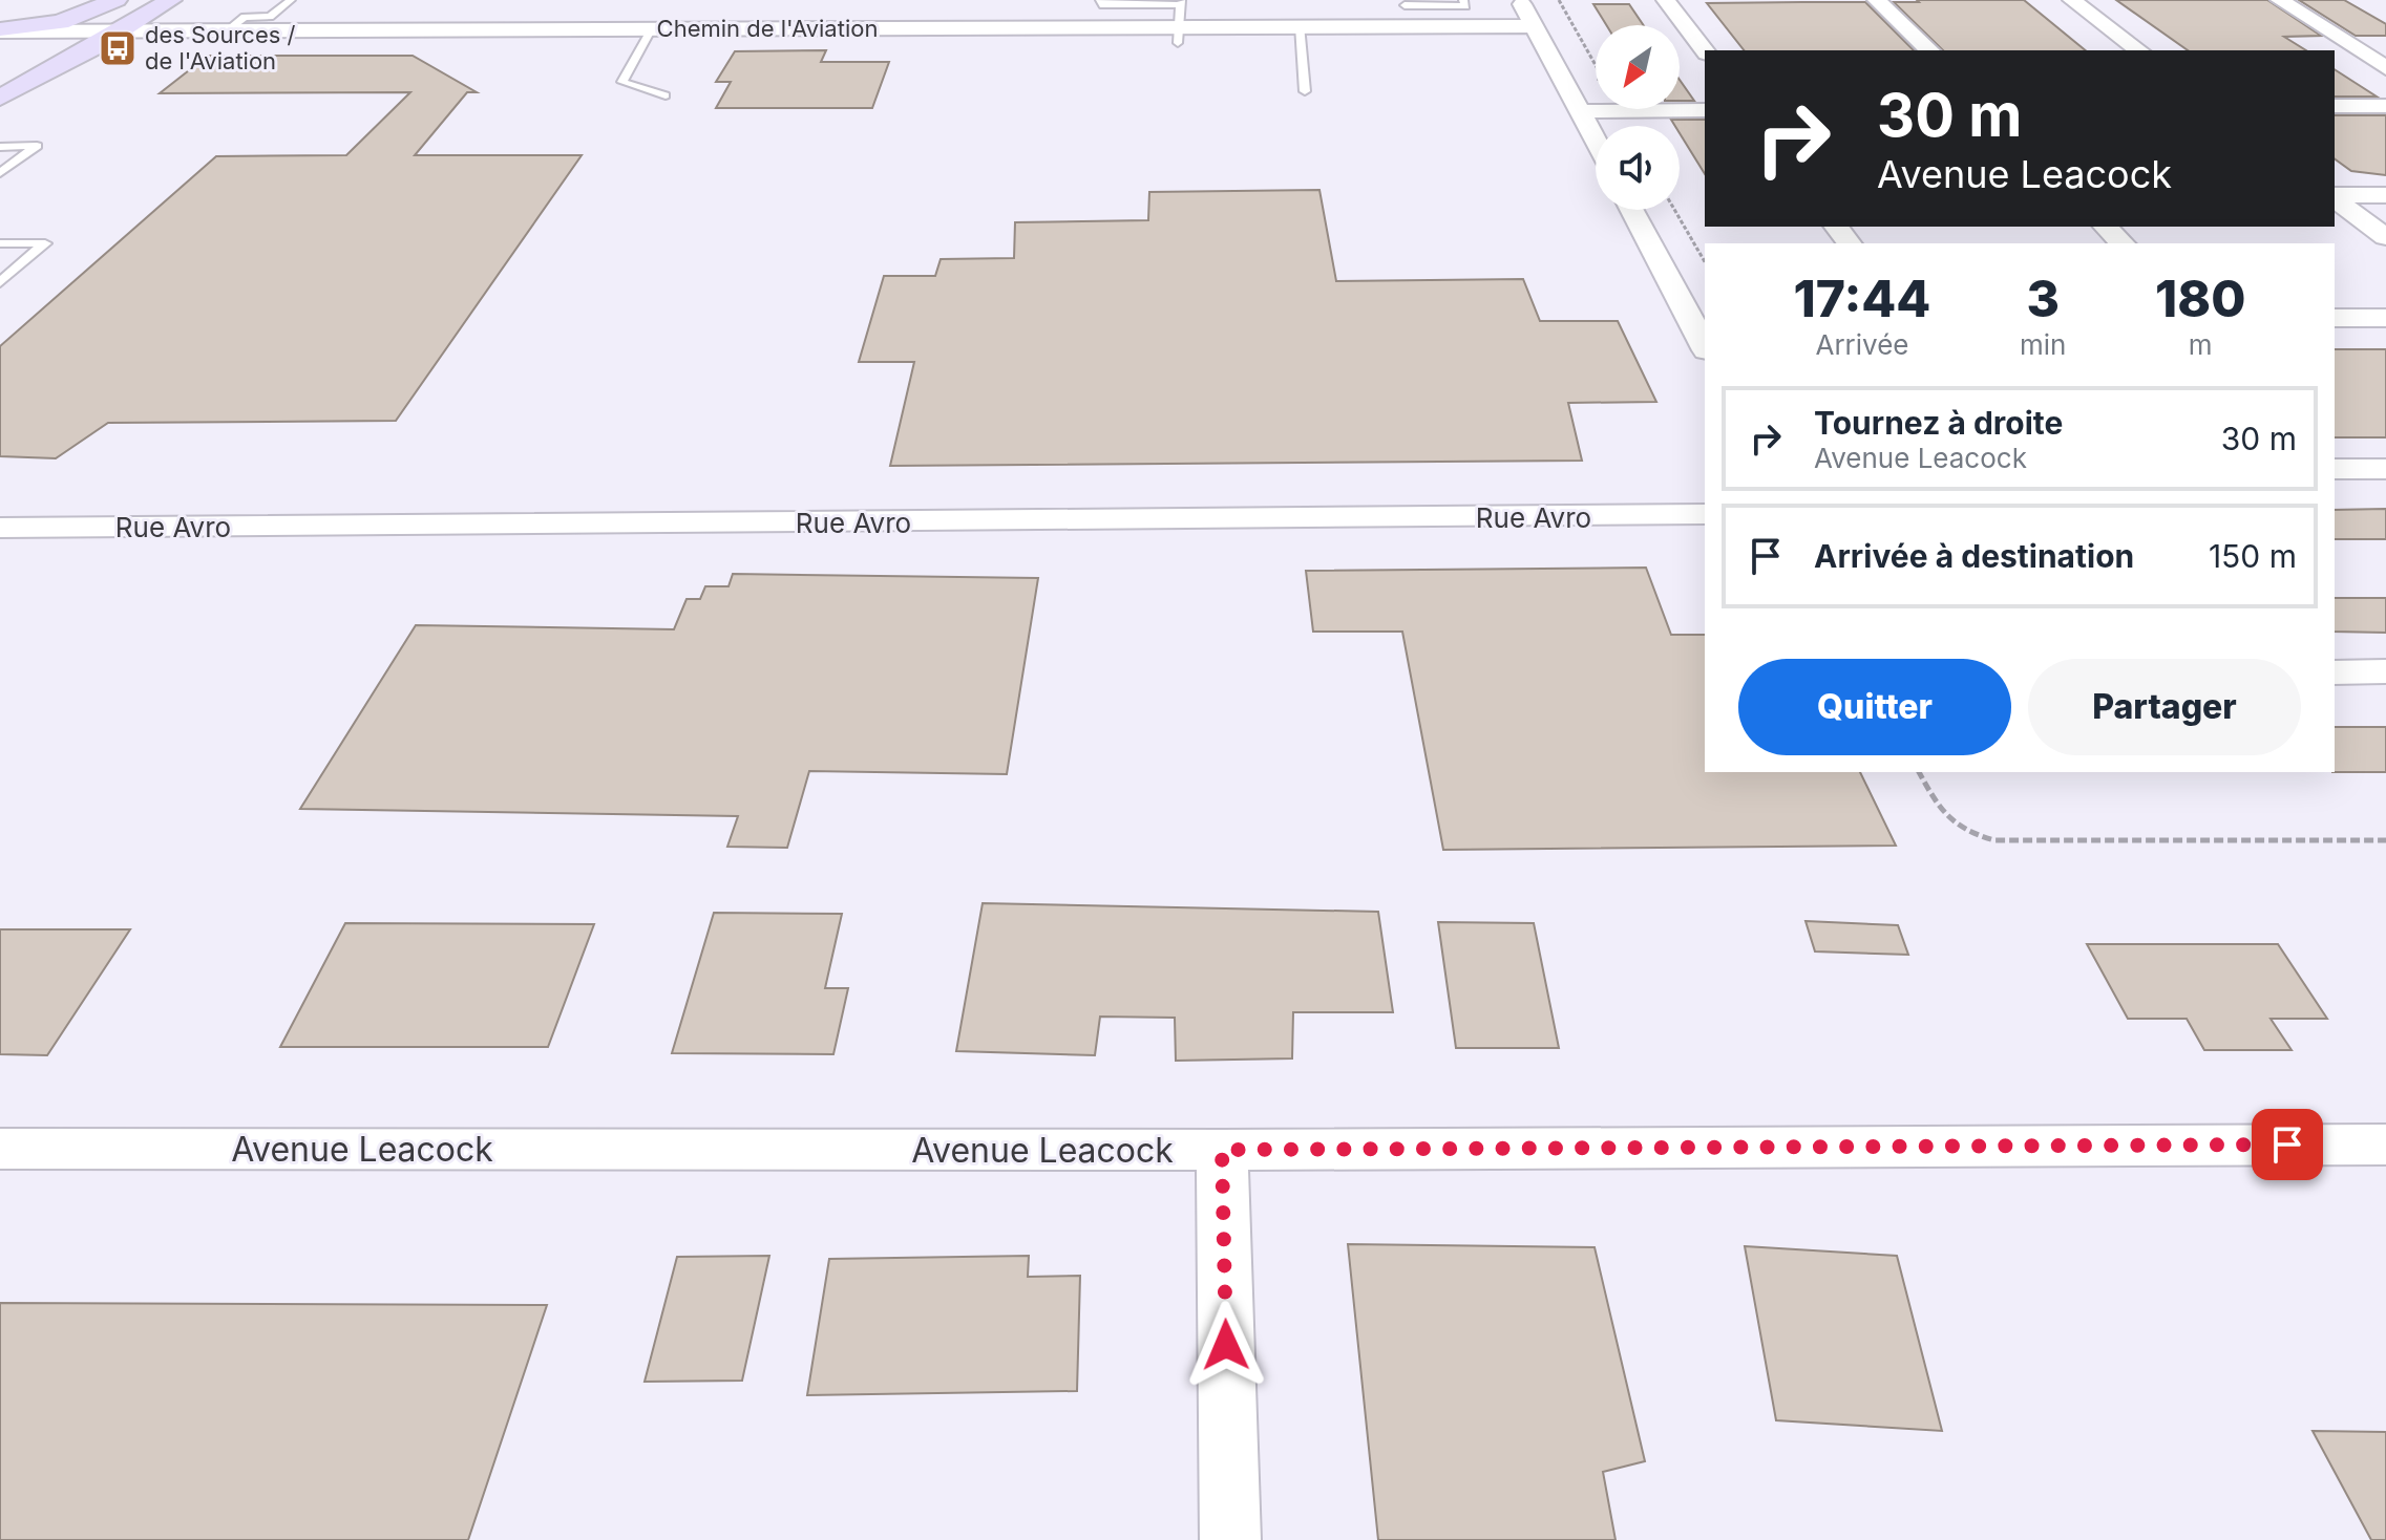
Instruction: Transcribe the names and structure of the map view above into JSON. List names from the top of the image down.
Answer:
{
  "streets": {
    "street": ["Chemin de l'Aviation", "Rue Avro", "Avenue Leacock"]
  },
  "places": {
    "bus stop": ["des Sources / de l'Aviation"]
  },
  "north": "bottom left",
  "page": {
    "turn": ["30 m", "Avenue Leacock"],
    "eta": [
      "17:44",
      "Arrivée",
      "3",
      "min",
      "180",
      "m"
    ],
    "list": [
      {
        "name": "Tournez à droite",
        "note": "Avenue Leacock",
        "value": "30 m"
      },
      {
        "name": "Arrivée à destination",
        "value": "150 m"
      }
    ],
    "buttons": ["Quitter", "Partager"]
  }
}
